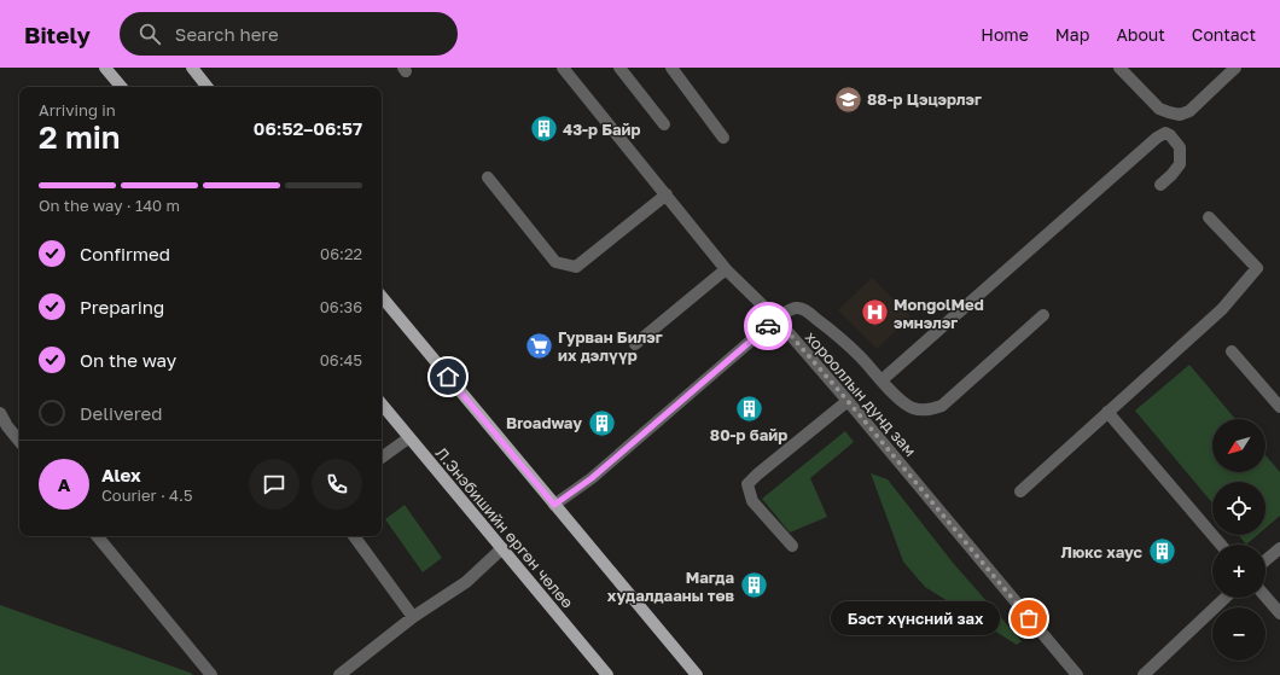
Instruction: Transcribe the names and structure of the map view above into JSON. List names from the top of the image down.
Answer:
{
  "streets": {
    "main road": ["Л.Энэбишийн өргөн чөлөө"],
    "street": ["хорооллын дунд зам"]
  },
  "places": {
    "school or university": ["88-р Цэцэрлэг"],
    "building": [
      "43-р Байр",
      "80-р байр",
      "Broadway",
      "Люкс хаус",
      "Магда худалдааны төв"
    ],
    "hospital": ["MongolMed эмнэлэг"],
    "supermarket": ["Гурван Билэг их дэлүүр"],
    "other": ["Бэст хүнсний зах"]
  },
  "north": "bottom left",
  "page": {
    "header": "Bitely",
    "search": "Search here",
    "nav": [
      "Home",
      "Map",
      "About",
      "Contact"
    ],
    "heading": ["2 min", "Arriving in", "06:52–06:57"],
    "panel": ["Alex", "Courier · 4.5"],
    "bar": "On the way · 140 m",
    "list": [
      ["Confirmed", "06:22"],
      ["Preparing", "06:36"],
      ["On the way", "06:45"],
      "Delivered"
    ],
    "map_buttons": ["+", "−"],
    "round": "A",
    "bubble": "Бэст хүнсний зах"
  }
}
